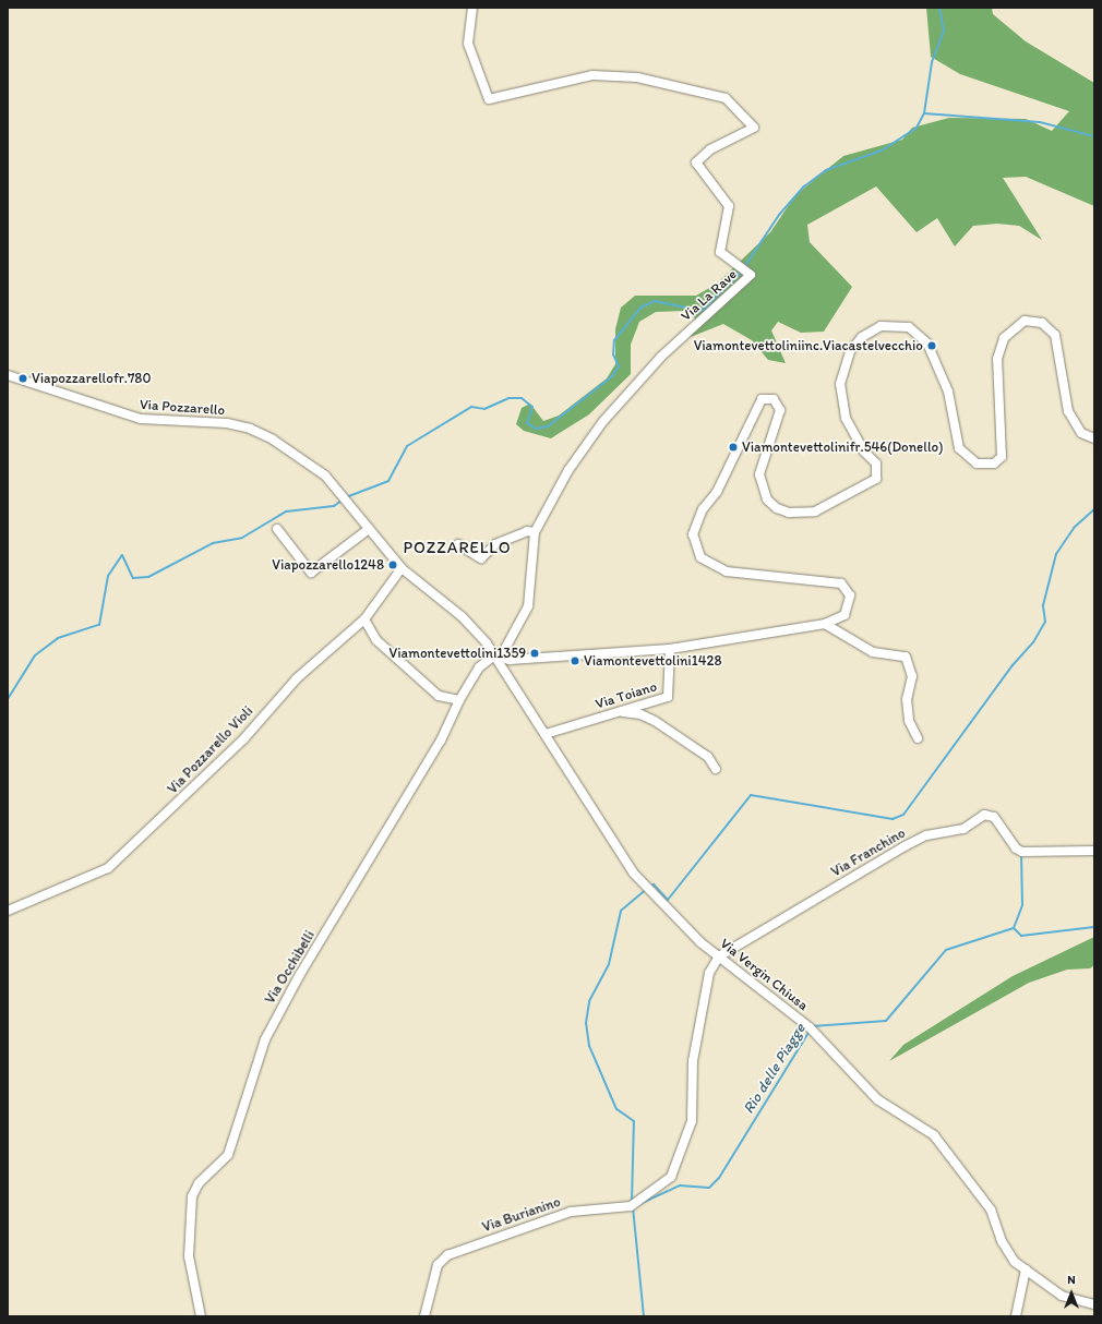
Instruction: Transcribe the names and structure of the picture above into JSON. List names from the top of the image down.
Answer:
{
  "streets": {
    "street": [
      "Via La Rave",
      "Via Pozzarello",
      "Via Toiano",
      "Via Pozzarello Violi",
      "Via Franchino",
      "Via Occhibelli",
      "Via Vergin Chiusa",
      "Via Burianino"
    ]
  },
  "crossings": [
    ["Via La Rave", "Via Occhibelli"],
    ["Via La Rave", "Via Vergin Chiusa"],
    ["Via Pozzarello", "Via Pozzarello Violi"],
    ["Via Pozzarello", "Via Vergin Chiusa"],
    ["Via Toiano", "Via Vergin Chiusa"],
    ["Via Pozzarello Violi", "Via Vergin Chiusa"],
    ["Via Franchino", "Via Vergin Chiusa"],
    ["Via Franchino", "Via Burianino"],
    ["Via Occhibelli", "Via Vergin Chiusa"],
    ["Via Vergin Chiusa", "Via Burianino"]
  ],
  "districts": ["POZZARELLO"],
  "water": ["Rio delle Piagge"],
  "places": [
    "Viamontevettoliniinc.Viacastelvecchio",
    "Viapozzarellofr.780",
    "Viamontevettolinifr.546(Donello)",
    "Viapozzarello1248",
    "Viamontevettolini1359",
    "Viamontevettolini1428"
  ],
  "north": "top"
}
